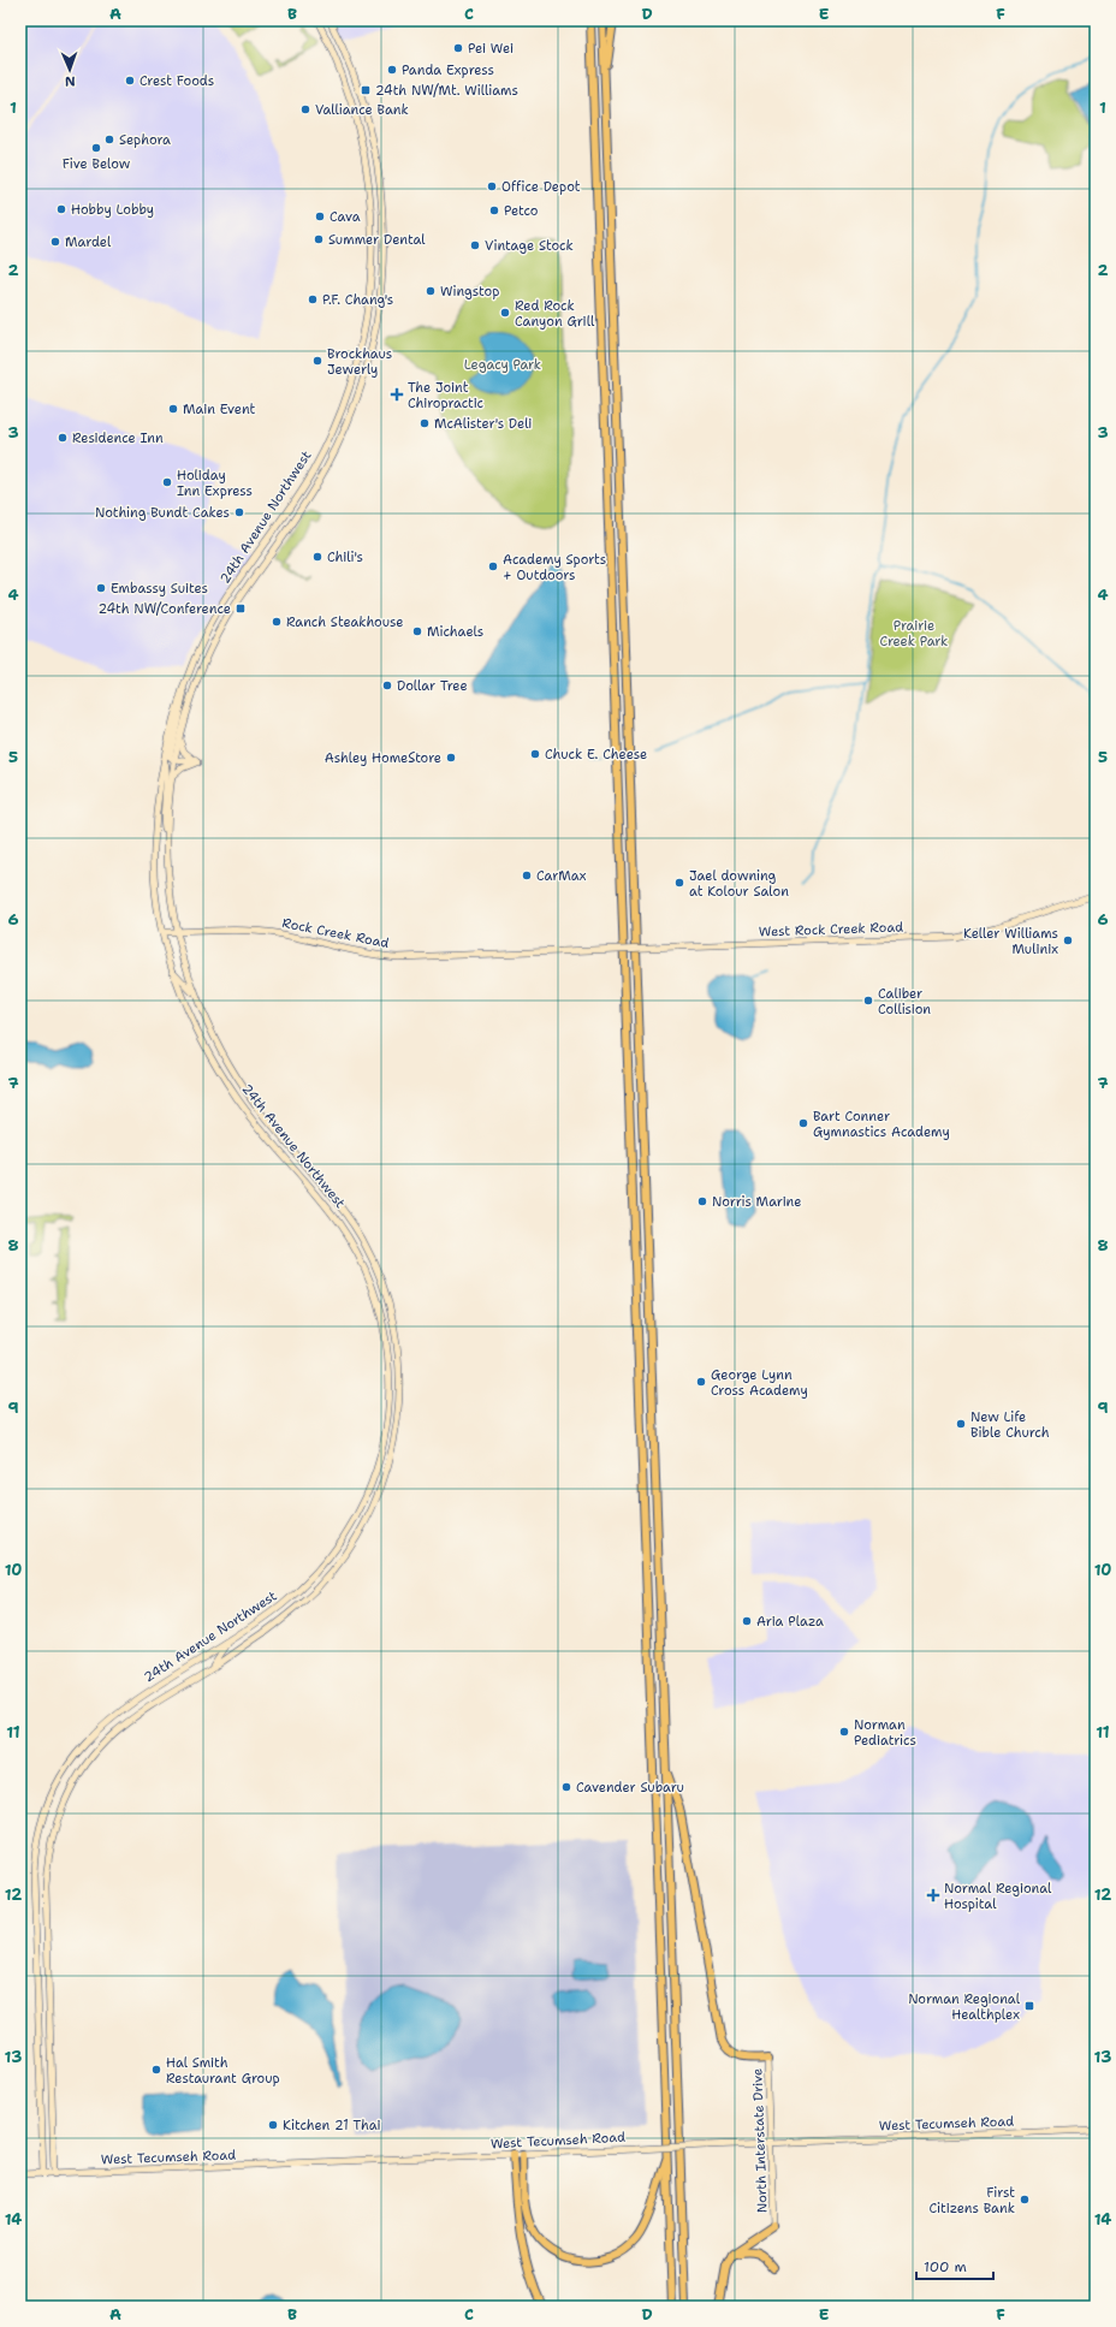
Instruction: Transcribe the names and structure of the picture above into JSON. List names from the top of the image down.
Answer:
{
  "streets": {
    "main road": [
      "24th Avenue Northwest",
      "West Rock Creek Road",
      "Rock Creek Road",
      "West Tecumseh Road",
      "North Interstate Drive"
    ]
  },
  "crossings": [
    ["24th Avenue Northwest", "Rock Creek Road"],
    ["24th Avenue Northwest", "West Tecumseh Road"],
    ["West Rock Creek Road", "Rock Creek Road"],
    ["West Tecumseh Road", "North Interstate Drive"]
  ],
  "parks": ["Legacy Park", "Prairie Creek Park"],
  "places": {
    "other": [
      "Pei Wei",
      "Panda Express",
      "Crest Foods",
      "Valliance Bank",
      "Sephora",
      "Five Below",
      "Office Depot",
      "Hobby Lobby",
      "Petco",
      "Cava",
      "Summer Dental",
      "Mardel",
      "Vintage Stock",
      "Wingstop",
      "P.F. Chang's",
      "Red Rock Canyon Grill",
      "Brockhaus Jewerly",
      "Main Event",
      "McAlister's Deli",
      "Residence Inn",
      "Holiday Inn Express",
      "Nothing Bundt Cakes",
      "Chili's",
      "Academy Sports + Outdoors",
      "Embassy Suites",
      "Ranch Steakhouse",
      "Michaels",
      "Dollar Tree",
      "Chuck E. Cheese",
      "Ashley HomeStore",
      "CarMax",
      "Jael downing at Kolour Salon",
      "Keller Williams Mulinix",
      "Caliber Collision",
      "Bart Conner Gymnastics Academy",
      "Norris Marine",
      "George Lynn Cross Academy",
      "New Life Bible Church",
      "Aria Plaza",
      "Norman Pediatrics",
      "Cavender Subaru",
      "Hal Smith Restaurant Group",
      "Kitchen 21 Thai",
      "First Citizens Bank"
    ],
    "transit": ["24th NW/Mt. Williams", "24th NW/Conference", "Norman Regional Healthplex"],
    "health": ["The Joint Chiropractic", "Normal Regional Hospital"]
  },
  "scale_bar": "100 m",
  "north": "bottom",
  "grid": {
    "columns": [
      "A",
      "B",
      "C",
      "D",
      "E",
      "F"
    ],
    "rows": [
      "1",
      "2",
      "3",
      "4",
      "5",
      "6",
      "7",
      "8",
      "9",
      "10",
      "11",
      "12",
      "13",
      "14"
    ]
  }
}
